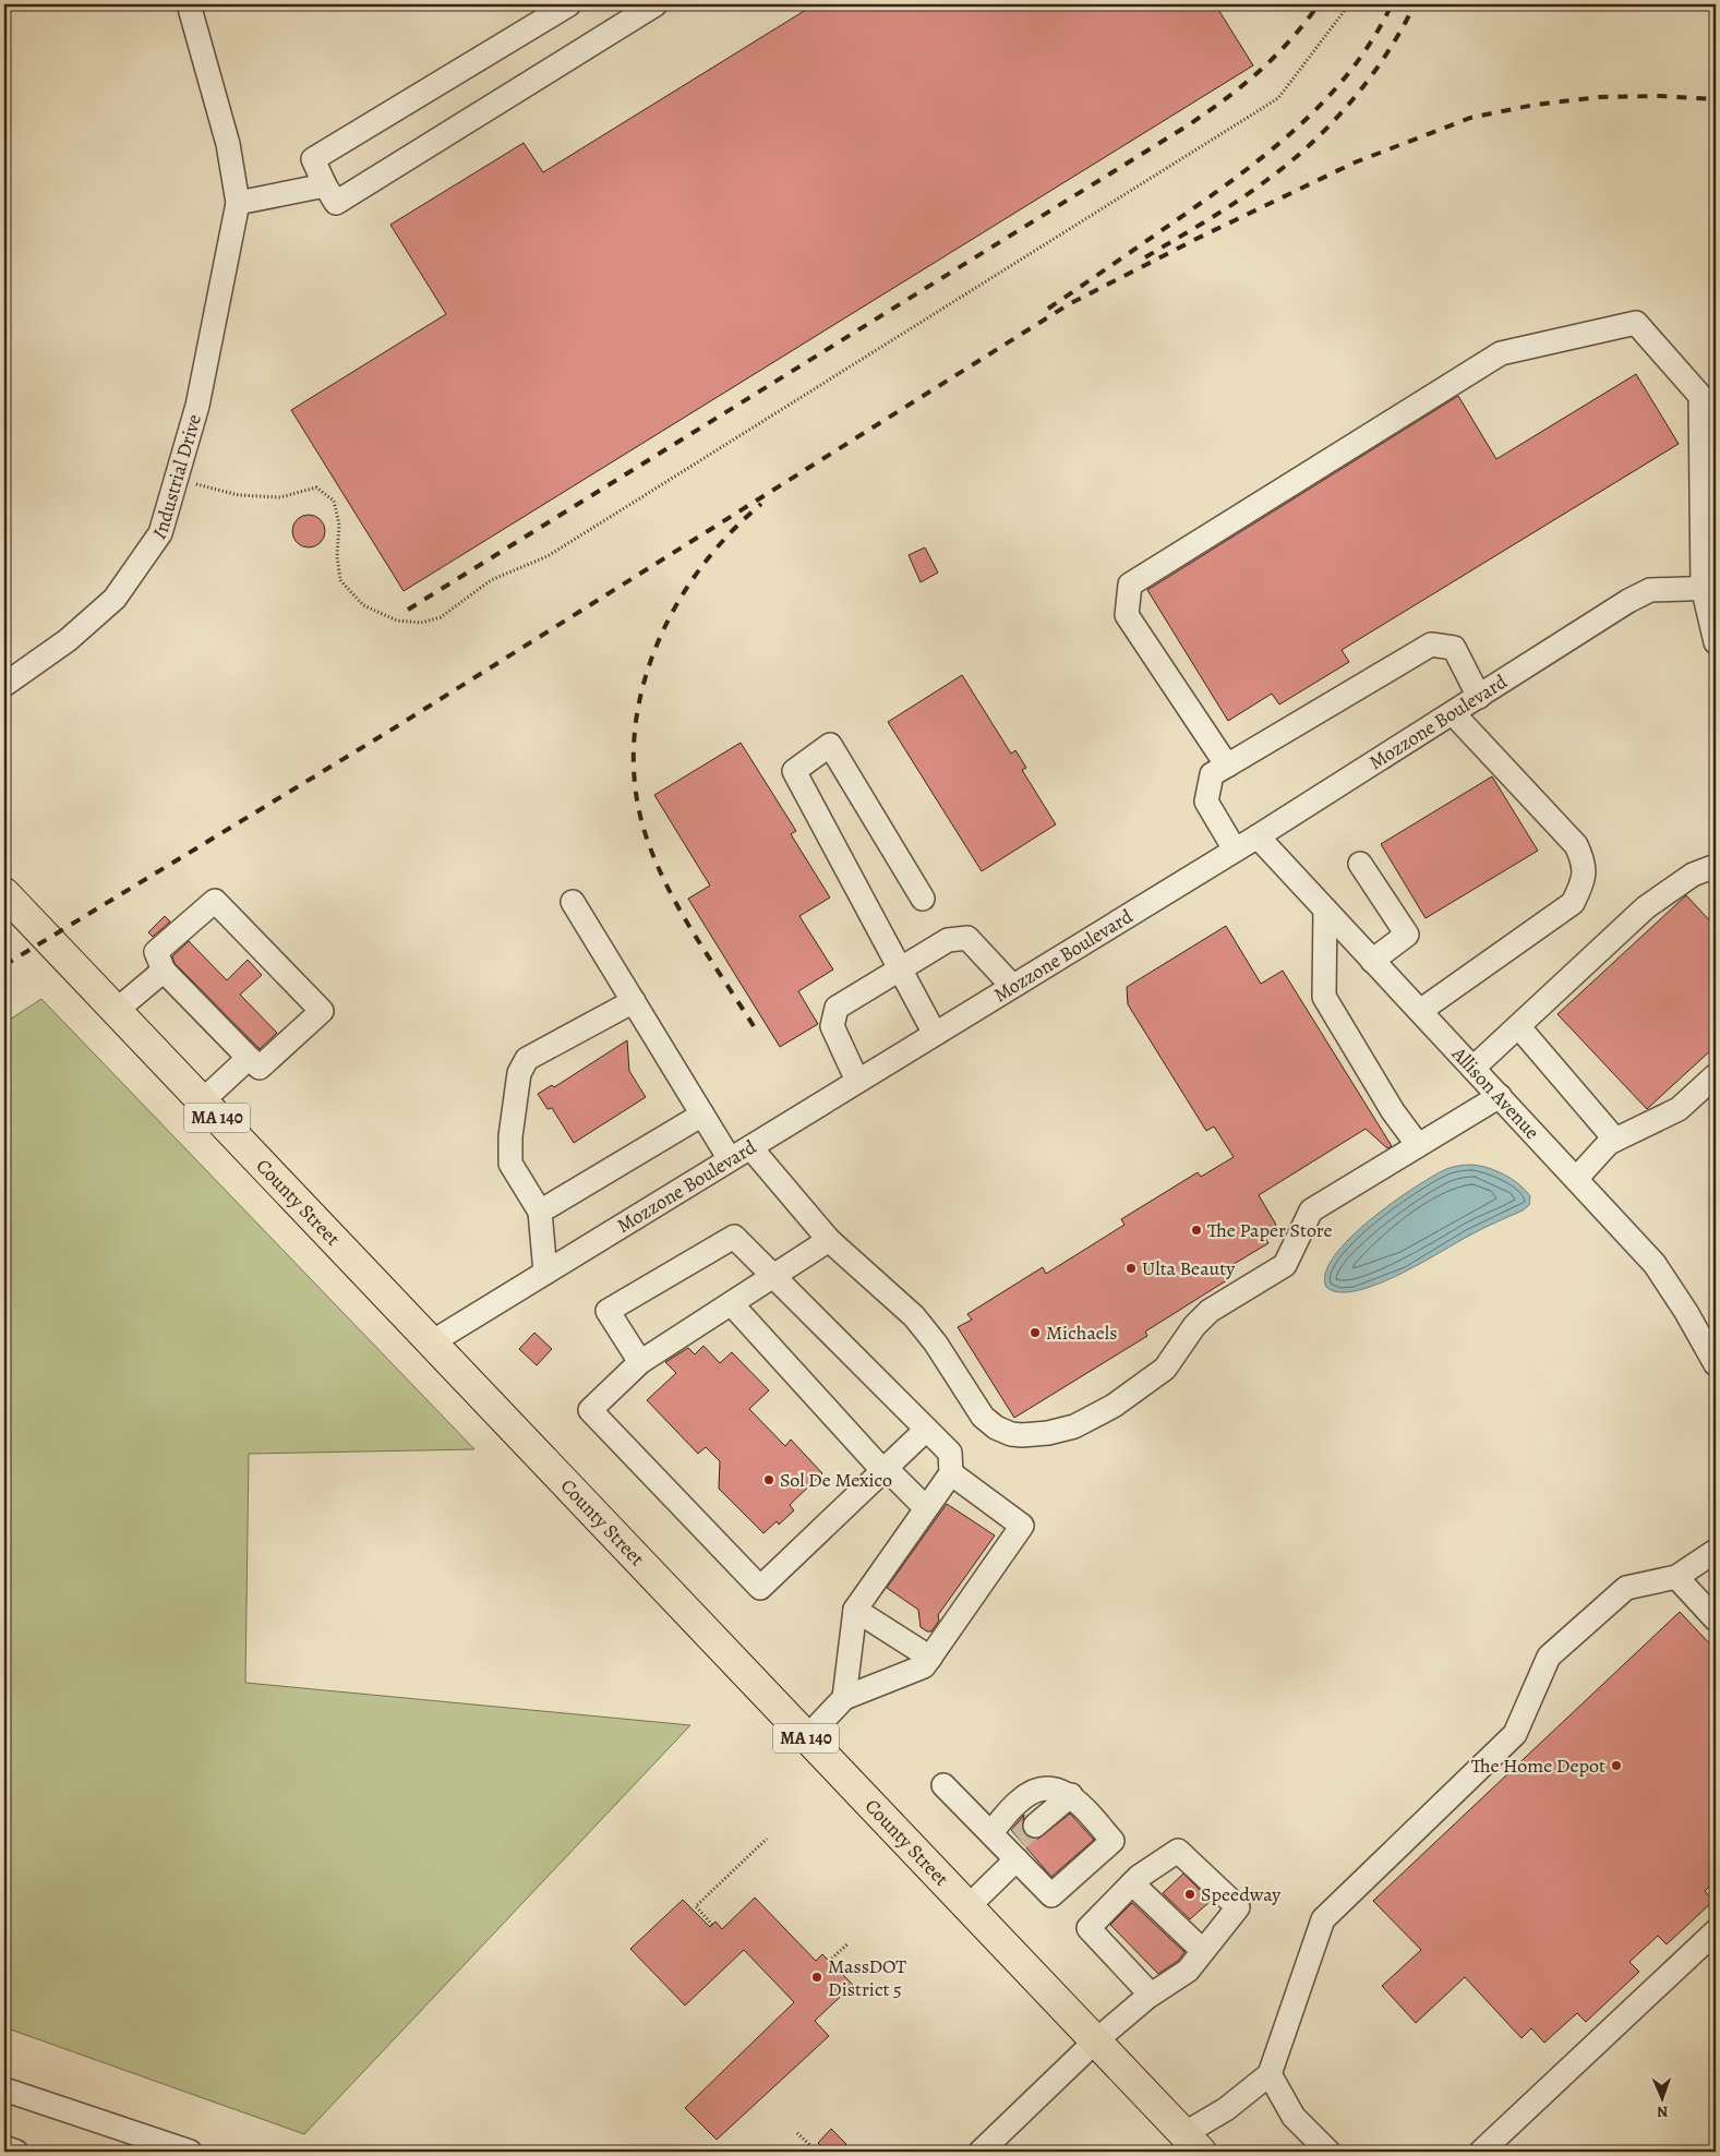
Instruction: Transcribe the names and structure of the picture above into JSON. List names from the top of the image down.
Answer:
{
  "streets": {
    "main road": ["MA 140", "County Street"],
    "street": ["Industrial Drive", "Mozzone Boulevard", "Allison Avenue"]
  },
  "crossings": [
    ["Mozzone Boulevard", "Allison Avenue"],
    ["Mozzone Boulevard", "County Street"]
  ],
  "places": [
    "The Paper Store",
    "Ulta Beauty",
    "Michaels",
    "Sol De Mexico",
    "The Home Depot",
    "Speedway",
    "MassDOT District 5"
  ],
  "north": "bottom"
}
